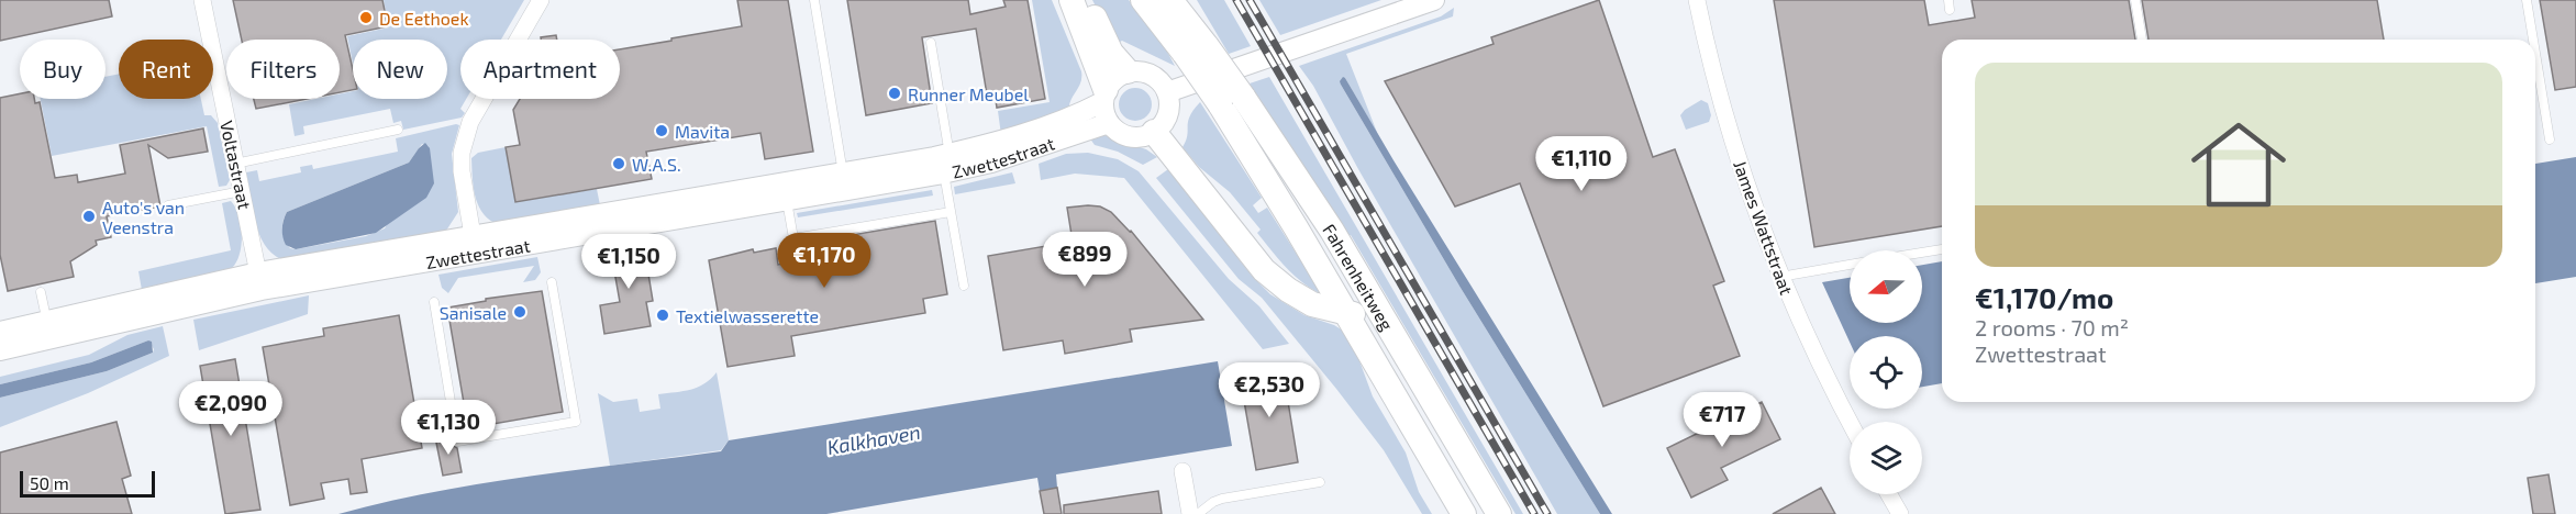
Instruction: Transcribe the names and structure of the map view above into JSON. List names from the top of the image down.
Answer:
{
  "streets": {
    "main road": ["Fahrenheitweg"],
    "street": ["Zwettestraat", "Voltastraat", "James Wattstraat"]
  },
  "crossings": [
    ["Zwettestraat", "Voltastraat"]
  ],
  "water": ["Kalkhaven"],
  "places": [
    "De Eethoek",
    "Runner Meubel",
    "Mavita",
    "W.A.S.",
    "Auto's van Veenstra",
    "Sanisale",
    "Textielwasserette"
  ],
  "scale_bar": "50 m",
  "north": "left",
  "page": {
    "chip": [
      "Buy",
      "Rent",
      "Filters",
      "New",
      "Apartment"
    ],
    "list": [
      {
        "name": "€1,170/mo",
        "note": "2 rooms · 70 m² · Zwettestraat"
      }
    ],
    "price": [
      "€1,110",
      "€899",
      "€1,170",
      "€1,150",
      "€2,530",
      "€2,090",
      "€717",
      "€1,130"
    ],
    "scale": "50 m"
  }
}
